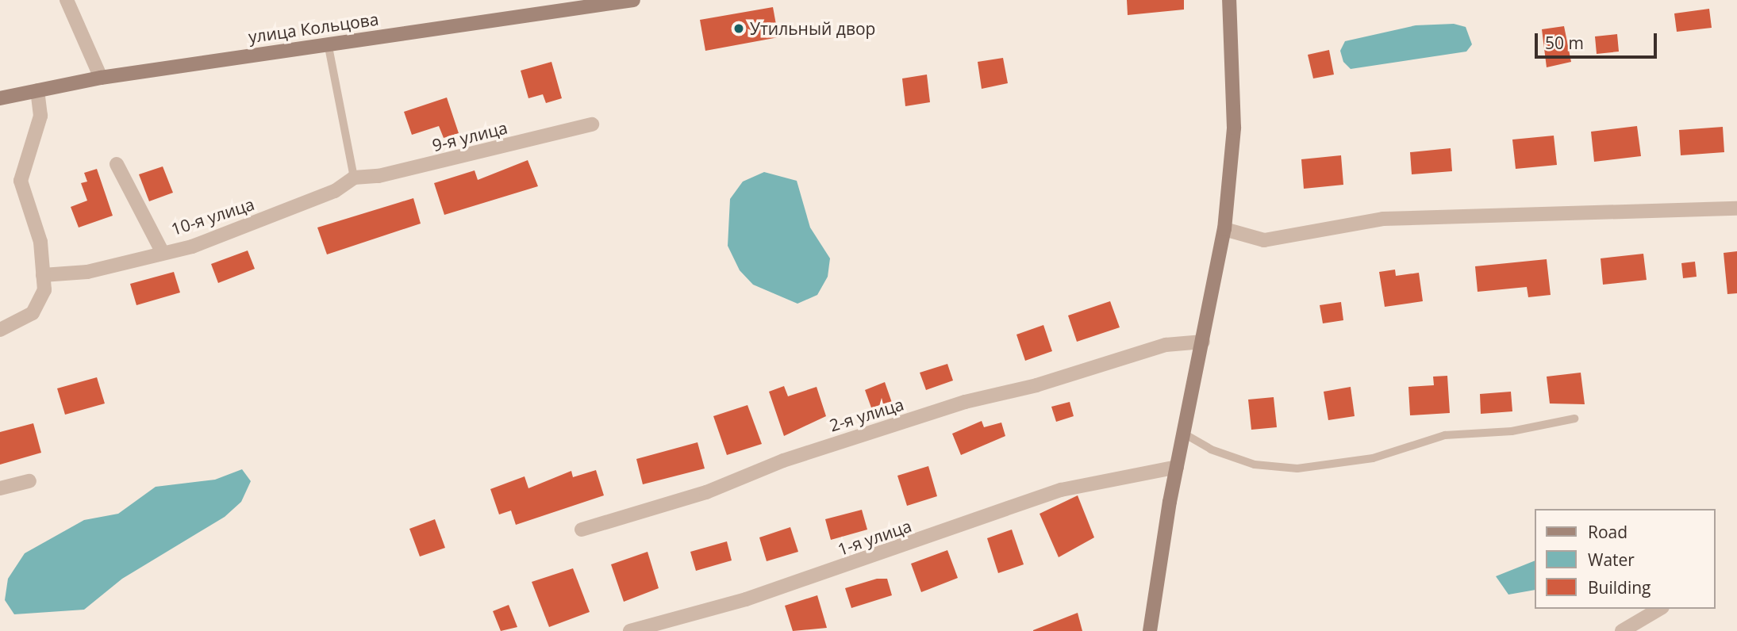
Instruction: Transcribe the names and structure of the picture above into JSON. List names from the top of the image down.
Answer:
{
  "streets": {
    "main road": ["улица Кольцова"],
    "street": [
      "9-я улица",
      "10-я улица",
      "2-я улица",
      "1-я улица"
    ]
  },
  "crossings": [
    ["9-я улица", "10-я улица"]
  ],
  "places": ["Утильный двор"],
  "legend": ["Road", "Water", "Building"],
  "scale_bar": "50 m"
}
